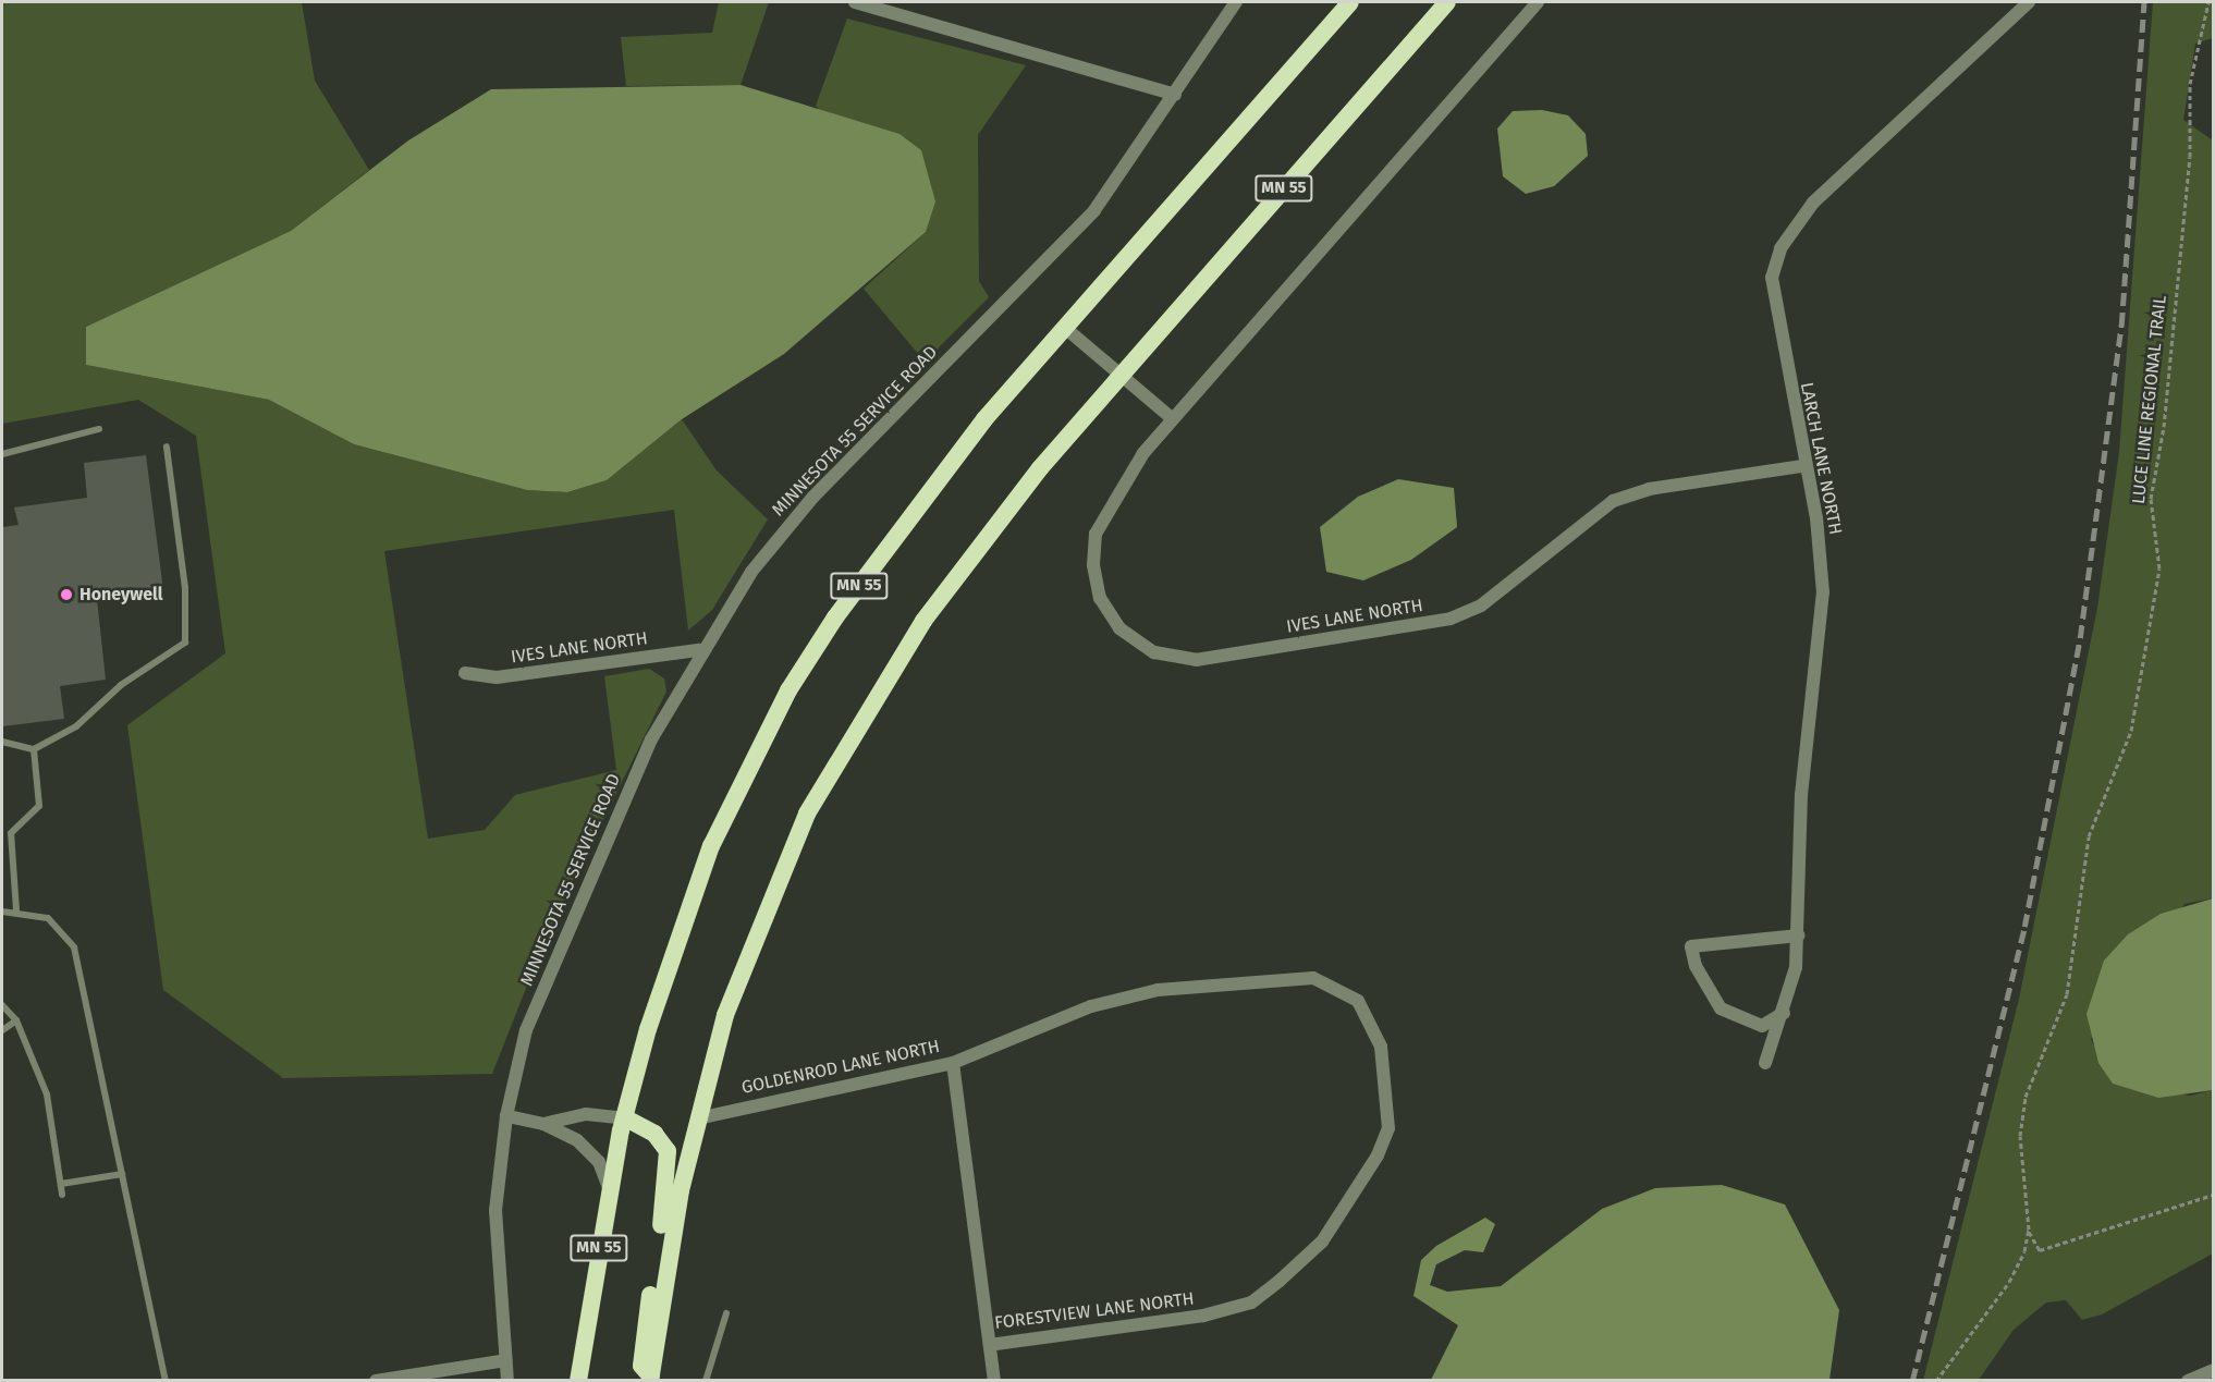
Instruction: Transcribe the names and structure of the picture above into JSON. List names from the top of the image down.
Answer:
{
  "streets": {
    "highway": ["MN 55"],
    "street": [
      "MINNESOTA 55 SERVICE ROAD",
      "LARCH LANE NORTH",
      "IVES LANE NORTH",
      "GOLDENROD LANE NORTH",
      "FORESTVIEW LANE NORTH"
    ],
    "path": ["LUCE LINE REGIONAL TRAIL"]
  },
  "crossings": [
    ["MN 55", "GOLDENROD LANE NORTH"],
    ["MINNESOTA 55 SERVICE ROAD", "IVES LANE NORTH"],
    ["LARCH LANE NORTH", "IVES LANE NORTH"],
    ["GOLDENROD LANE NORTH", "FORESTVIEW LANE NORTH"]
  ],
  "places": ["Honeywell"]
}
